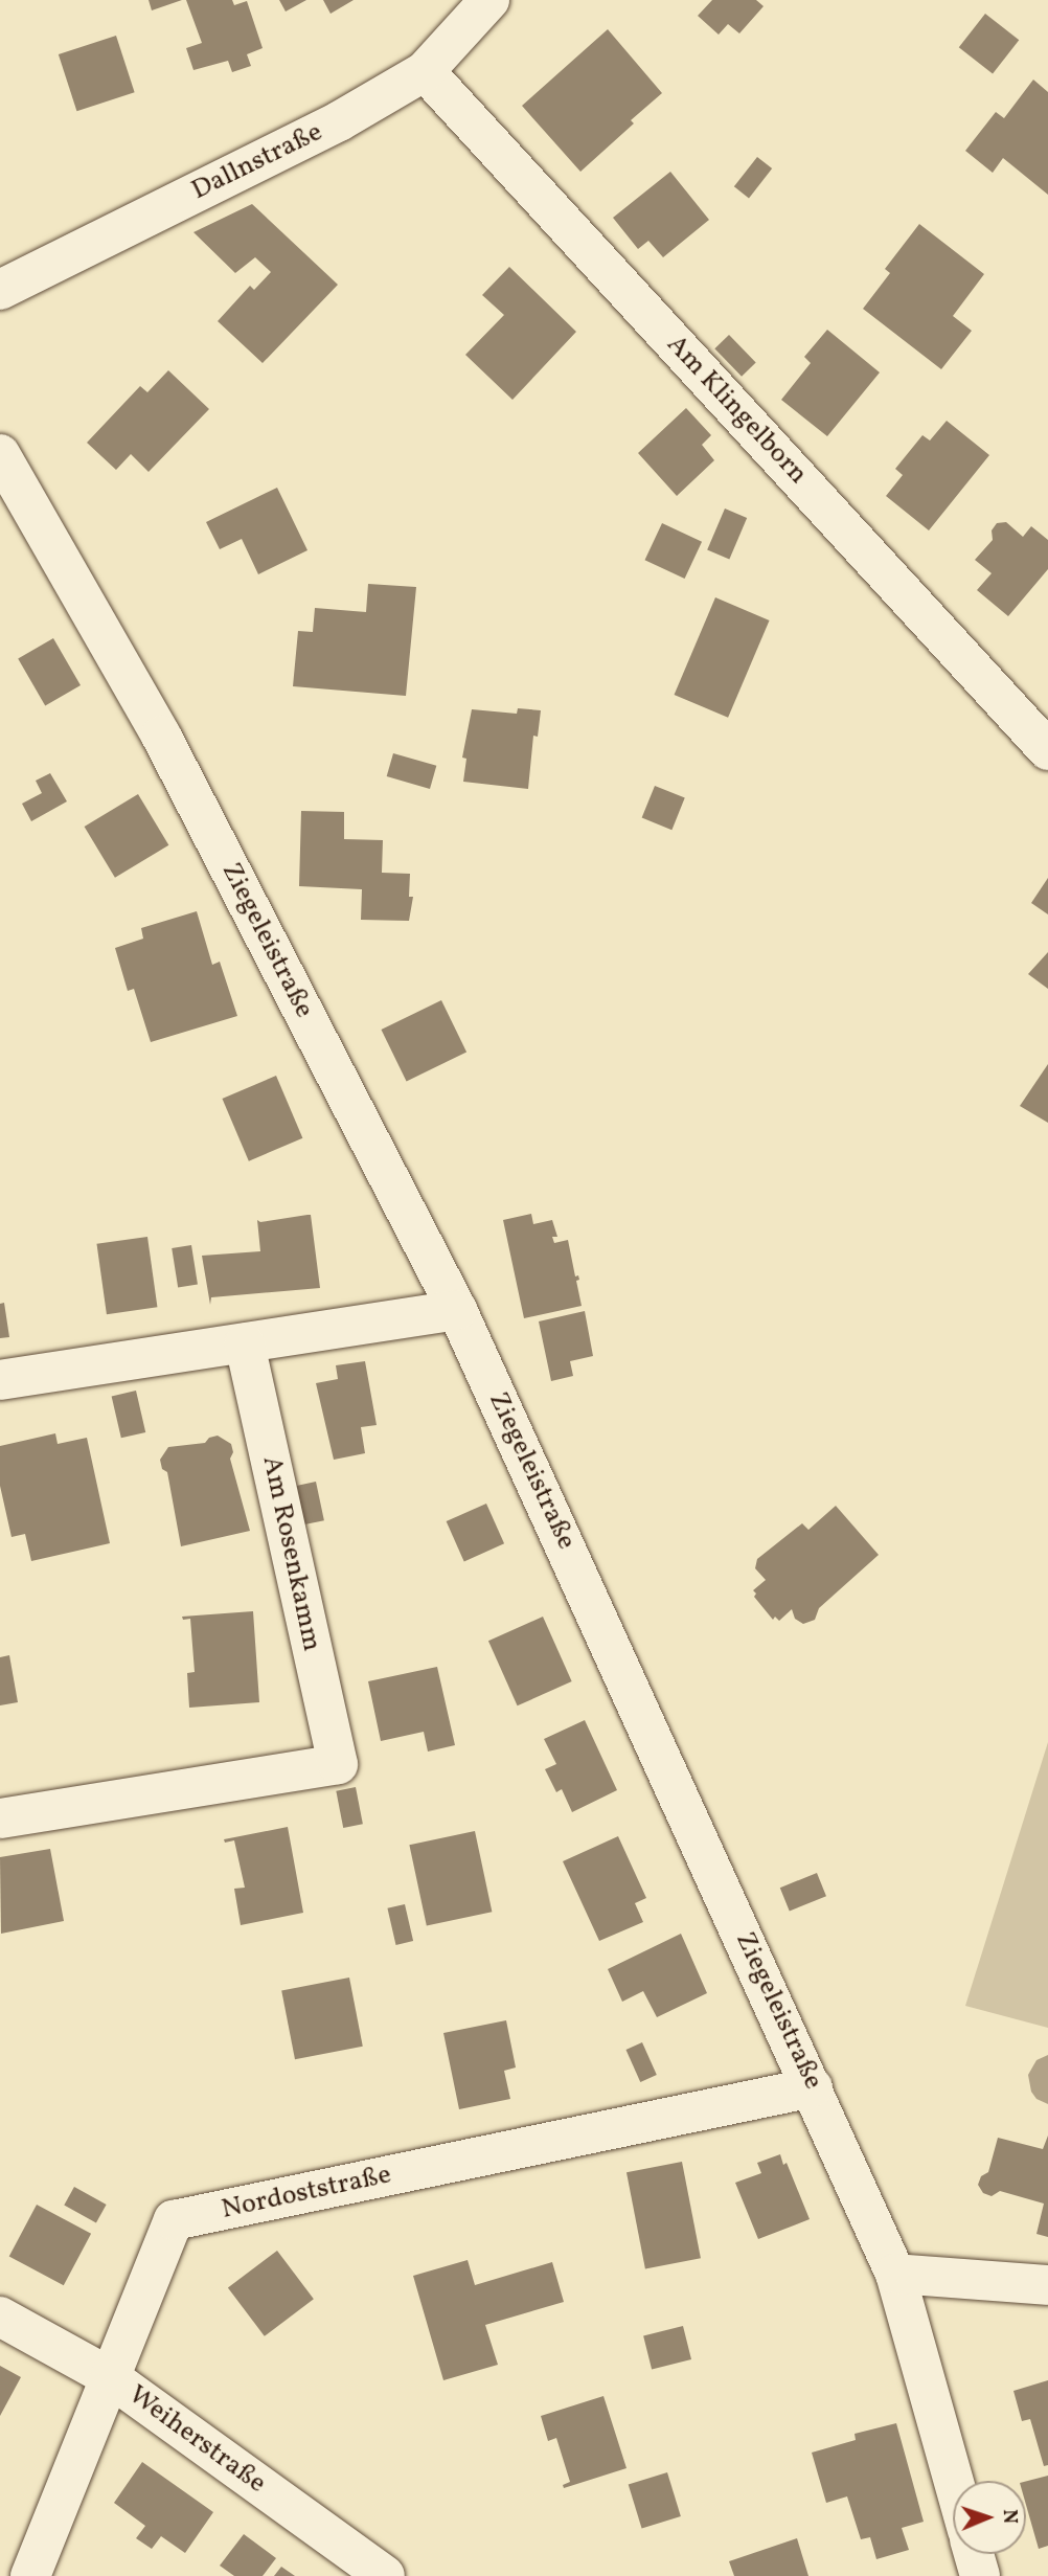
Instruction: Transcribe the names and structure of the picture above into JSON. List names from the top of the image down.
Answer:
{
  "streets": {
    "street": [
      "Dallnstraße",
      "Am Klingelborn",
      "Ziegeleistraße",
      "Am Rosenkamm",
      "Nordoststraße",
      "Weiherstraße"
    ]
  },
  "crossings": [
    ["Dallnstraße", "Am Klingelborn"],
    ["Ziegeleistraße", "Nordoststraße"],
    ["Nordoststraße", "Weiherstraße"]
  ],
  "north": "right"
}
